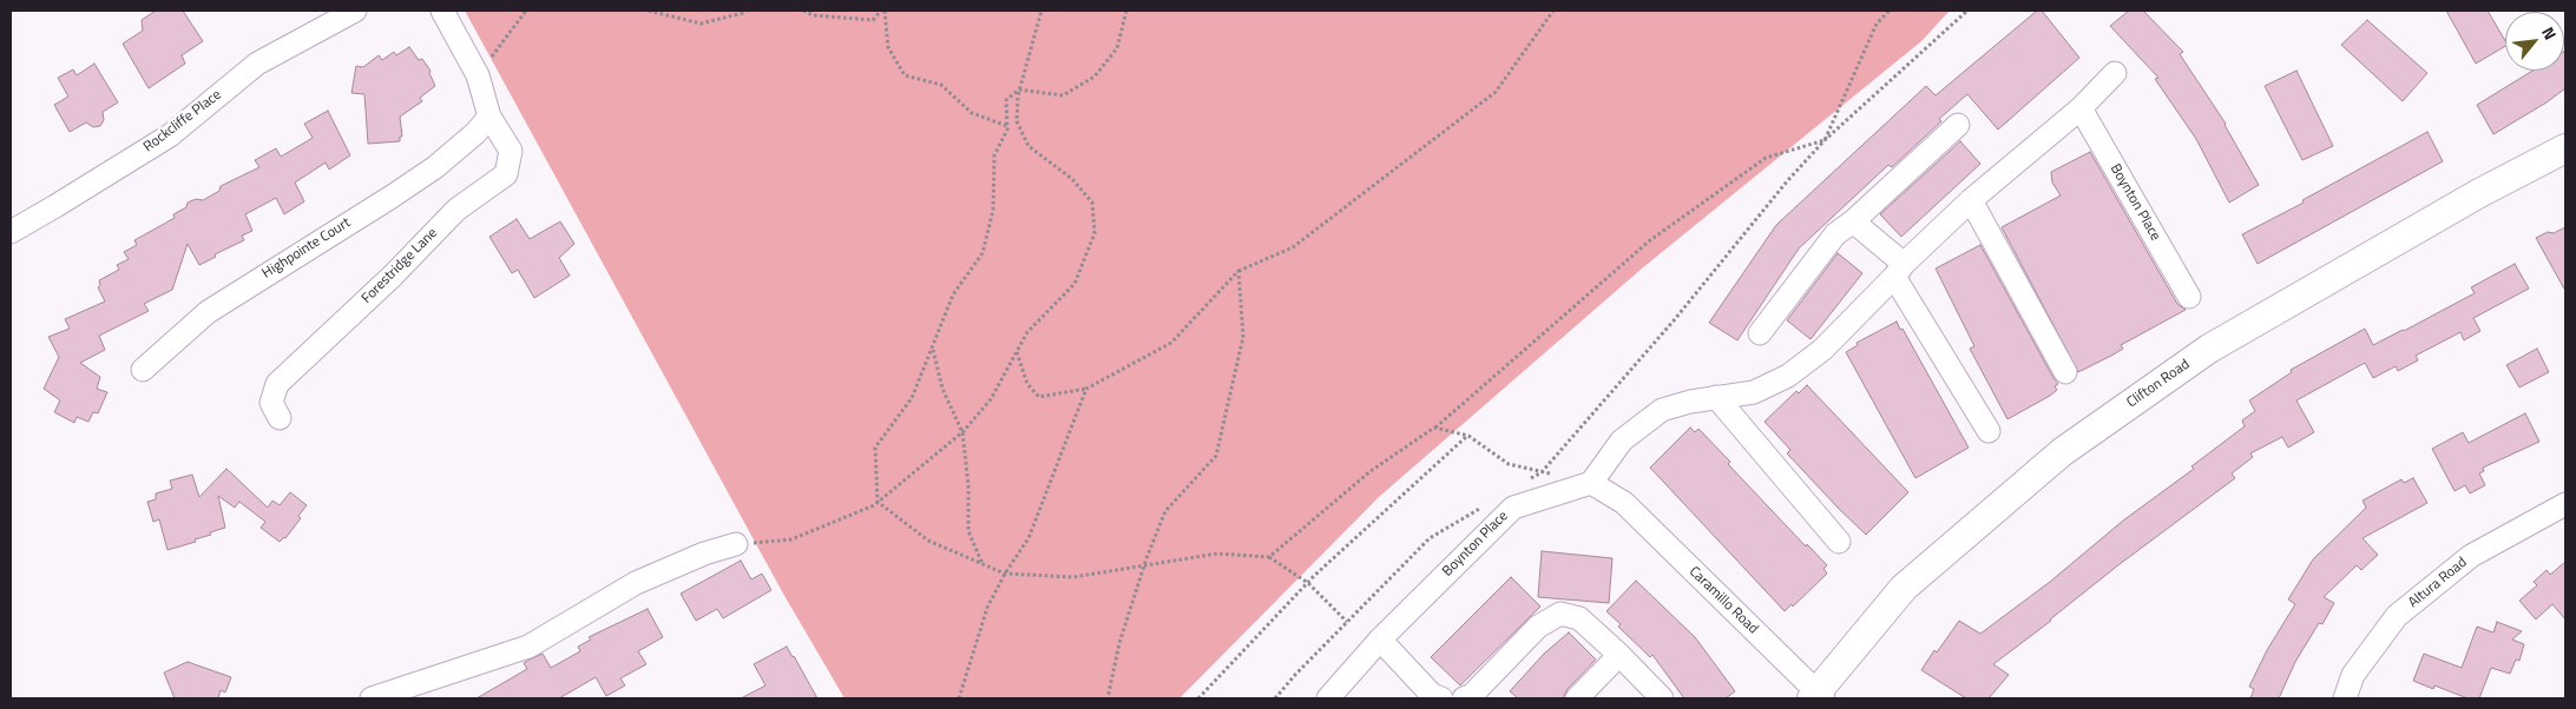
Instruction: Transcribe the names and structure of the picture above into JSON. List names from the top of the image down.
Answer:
{
  "streets": {
    "main road": ["Clifton Road"],
    "street": [
      "Rockcliffe Place",
      "Boynton Place",
      "Highpointe Court",
      "Forestridge Lane",
      "Altura Road",
      "Caramillo Road"
    ]
  },
  "crossings": [
    ["Boynton Place", "Caramillo Road"],
    ["Highpointe Court", "Forestridge Lane"],
    ["Clifton Road", "Caramillo Road"]
  ],
  "north": "top right"
}
